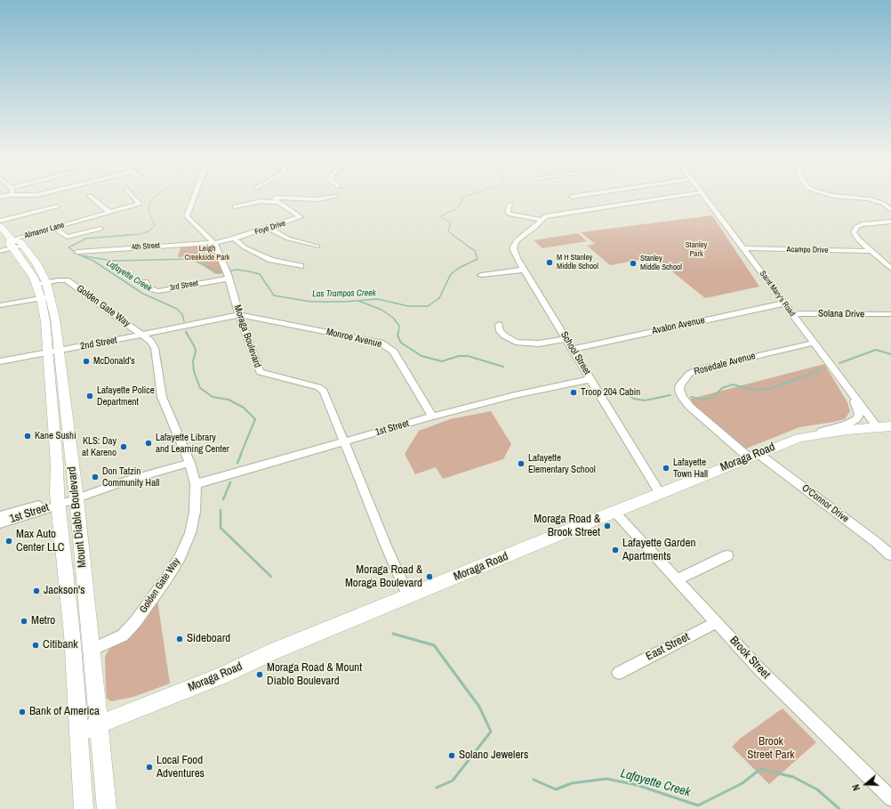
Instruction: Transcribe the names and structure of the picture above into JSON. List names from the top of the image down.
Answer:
{
  "streets": {
    "main road": ["Moraga Road", "Mount Diablo Boulevard"],
    "street": [
      "Foye Drive",
      "Almanor Lane",
      "4th Street",
      "Acampo Drive",
      "3rd Street",
      "Saint Mary's Road",
      "Golden Gate Way",
      "Solana Drive",
      "Avalon Avenue",
      "Moraga Boulevard",
      "Monroe Avenue",
      "2nd Street",
      "School Street",
      "Rosedale Avenue",
      "1st Street",
      "O'Connor Drive",
      "East Street",
      "Brook Street"
    ]
  },
  "crossings": [
    ["Foye Drive", "4th Street"],
    ["Foye Drive", "Moraga Boulevard"],
    ["Almanor Lane", "Mount Diablo Boulevard"],
    ["4th Street", "Moraga Boulevard"],
    ["Acampo Drive", "Saint Mary's Road"],
    ["3rd Street", "Moraga Boulevard"],
    ["Saint Mary's Road", "Solana Drive"],
    ["Saint Mary's Road", "Avalon Avenue"],
    ["Saint Mary's Road", "Rosedale Avenue"],
    ["Saint Mary's Road", "Moraga Road"],
    ["Golden Gate Way", "2nd Street"],
    ["Golden Gate Way", "1st Street"],
    ["Golden Gate Way", "Mount Diablo Boulevard"],
    ["Avalon Avenue", "School Street"],
    ["Moraga Boulevard", "Monroe Avenue"],
    ["Moraga Boulevard", "2nd Street"],
    ["Moraga Boulevard", "1st Street"],
    ["Moraga Boulevard", "Moraga Road"],
    ["Monroe Avenue", "2nd Street"],
    ["Monroe Avenue", "1st Street"],
    ["2nd Street", "Mount Diablo Boulevard"],
    ["School Street", "1st Street"],
    ["School Street", "Moraga Road"],
    ["Rosedale Avenue", "Moraga Road"],
    ["Rosedale Avenue", "O'Connor Drive"],
    ["1st Street", "Mount Diablo Boulevard"],
    ["Moraga Road", "O'Connor Drive"],
    ["Moraga Road", "Mount Diablo Boulevard"],
    ["Moraga Road", "Brook Street"],
    ["East Street", "Brook Street"]
  ],
  "water": ["Lafayette Creek", "Las Trampas Creek"],
  "parks": ["Stanley Park", "Leigh Creekside Park", "Brook Street Park"],
  "places": [
    "M H Stanley Middle School",
    "Stanley Middle School",
    "McDonald's",
    "Troop 204 Cabin",
    "Lafayette Police Department",
    "Kane Sushi",
    "Lafayette Library and Learning Center",
    "KLS: Day at Kareno",
    "Lafayette Elementary School",
    "Lafayette Town Hall",
    "Don Tatzin Community Hall",
    "Moraga Road & Brook Street",
    "Max Auto Center LLC",
    "Lafayette Garden Apartments",
    "Moraga Road & Moraga Boulevard",
    "Jackson's",
    "Metro",
    "Sideboard",
    "Citibank",
    "Moraga Road & Mount Diablo Boulevard",
    "Bank of America",
    "Solano Jewelers",
    "Local Food Adventures"
  ],
  "north": "left"
}
